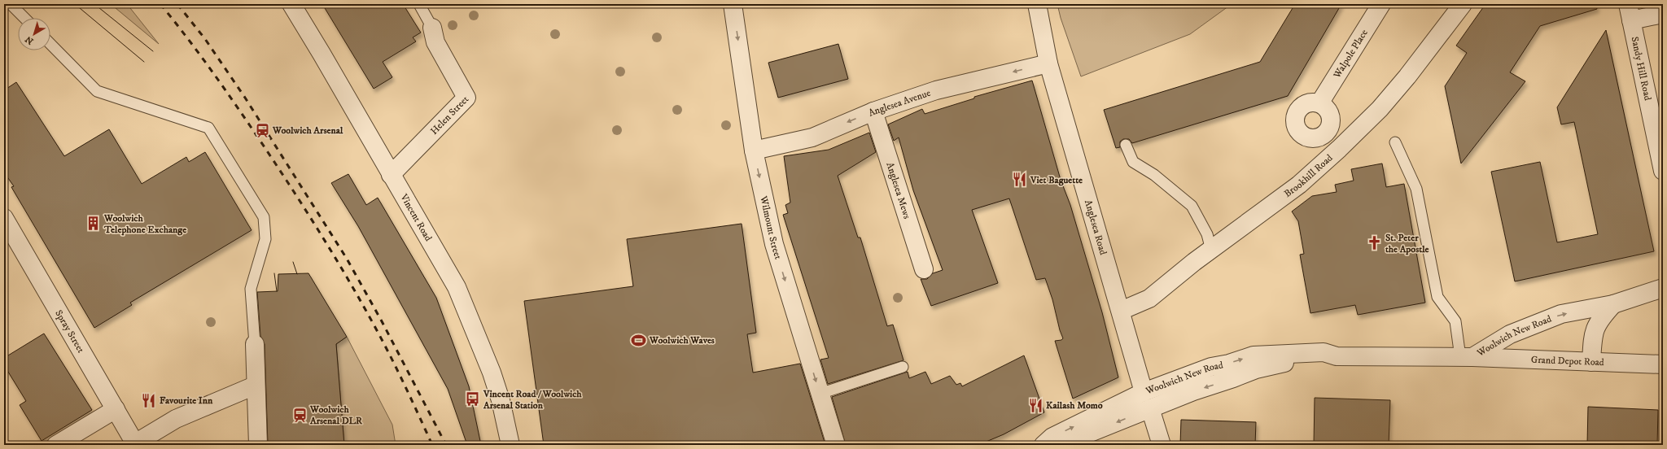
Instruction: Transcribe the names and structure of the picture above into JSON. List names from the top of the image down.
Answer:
{
  "streets": {
    "street": [
      "Walpole Place",
      "Sandy Hill Road",
      "Anglesea Avenue",
      "Helen Street",
      "Brookhill Road",
      "Anglesea Mews",
      "Vincent Road",
      "Anglesea Road",
      "Wilmount Street",
      "Spray Street",
      "Woolwich New Road",
      "Grand Depot Road"
    ]
  },
  "crossings": [
    ["Anglesea Avenue", "Anglesea Mews"],
    ["Anglesea Avenue", "Anglesea Road"],
    ["Anglesea Avenue", "Wilmount Street"],
    ["Helen Street", "Vincent Road"],
    ["Brookhill Road", "Anglesea Road"],
    ["Anglesea Road", "Woolwich New Road"],
    ["Woolwich New Road", "Grand Depot Road"]
  ],
  "one_way": ["Anglesea Avenue", "Wilmount Street"],
  "places": {
    "station": ["Woolwich Arsenal", "Woolwich Arsenal DLR"],
    "restaurant": ["Viet Baguette", "Favourite Inn", "Kailash Momo"],
    "building": ["Woolwich Telephone Exchange"],
    "church": ["St. Peter the Apostle"],
    "sports": ["Woolwich Waves"],
    "bus stop": ["Vincent Road / Woolwich Arsenal Station"]
  },
  "north": "bottom left"
}
